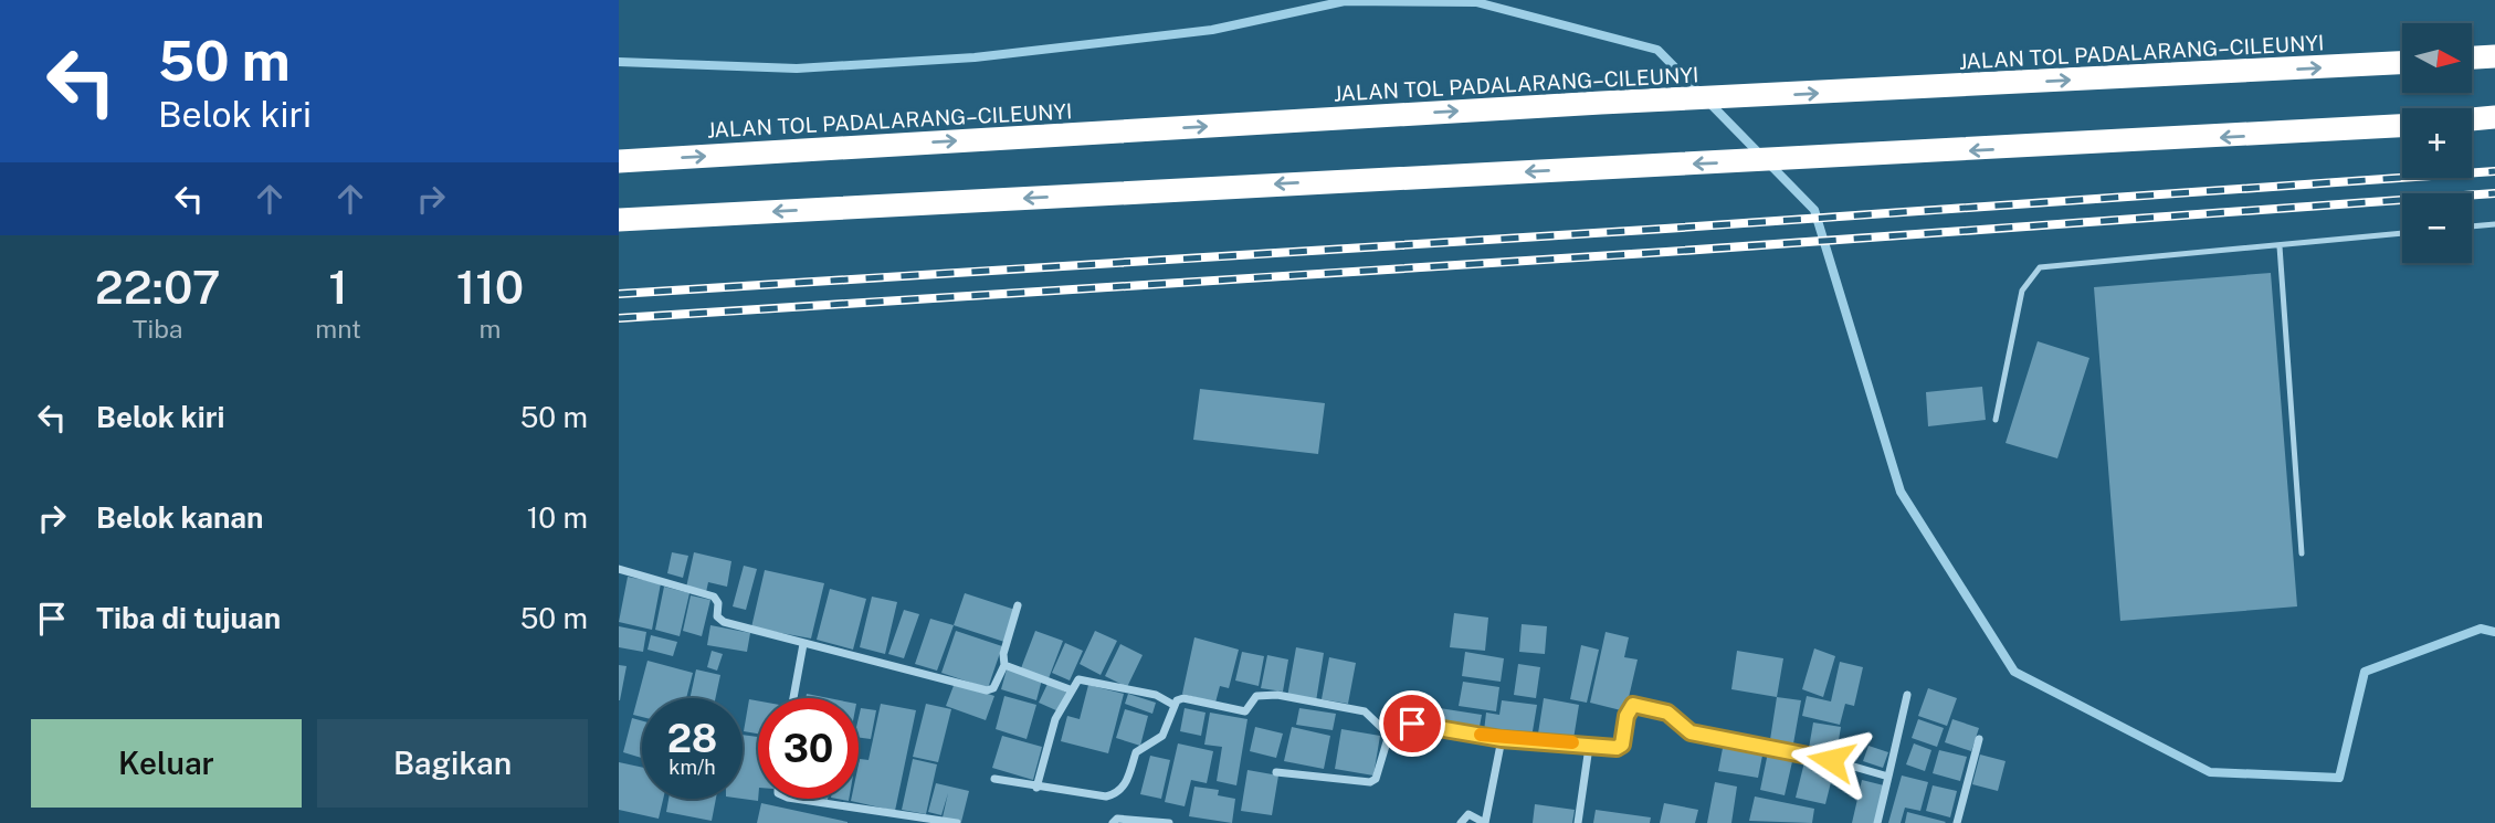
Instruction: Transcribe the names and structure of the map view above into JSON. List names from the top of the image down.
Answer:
{
  "streets": {
    "highway": ["JALAN TOL PADALARANG–CILEUNYI"]
  },
  "north": "right",
  "page": {
    "turn": ["50 m", "Belok kiri"],
    "map_buttons": ["+", "−"],
    "eta": [
      "22:07",
      "Tiba",
      "1",
      "mnt",
      "110",
      "m"
    ],
    "list": [
      {
        "name": "Belok kiri",
        "value": "50 m"
      },
      {
        "name": "Belok kanan",
        "value": "10 m"
      },
      {
        "name": "Tiba di tujuan",
        "value": "50 m"
      }
    ],
    "speed": "28 km/h",
    "limit": "30",
    "buttons": ["Keluar", "Bagikan"]
  }
}
